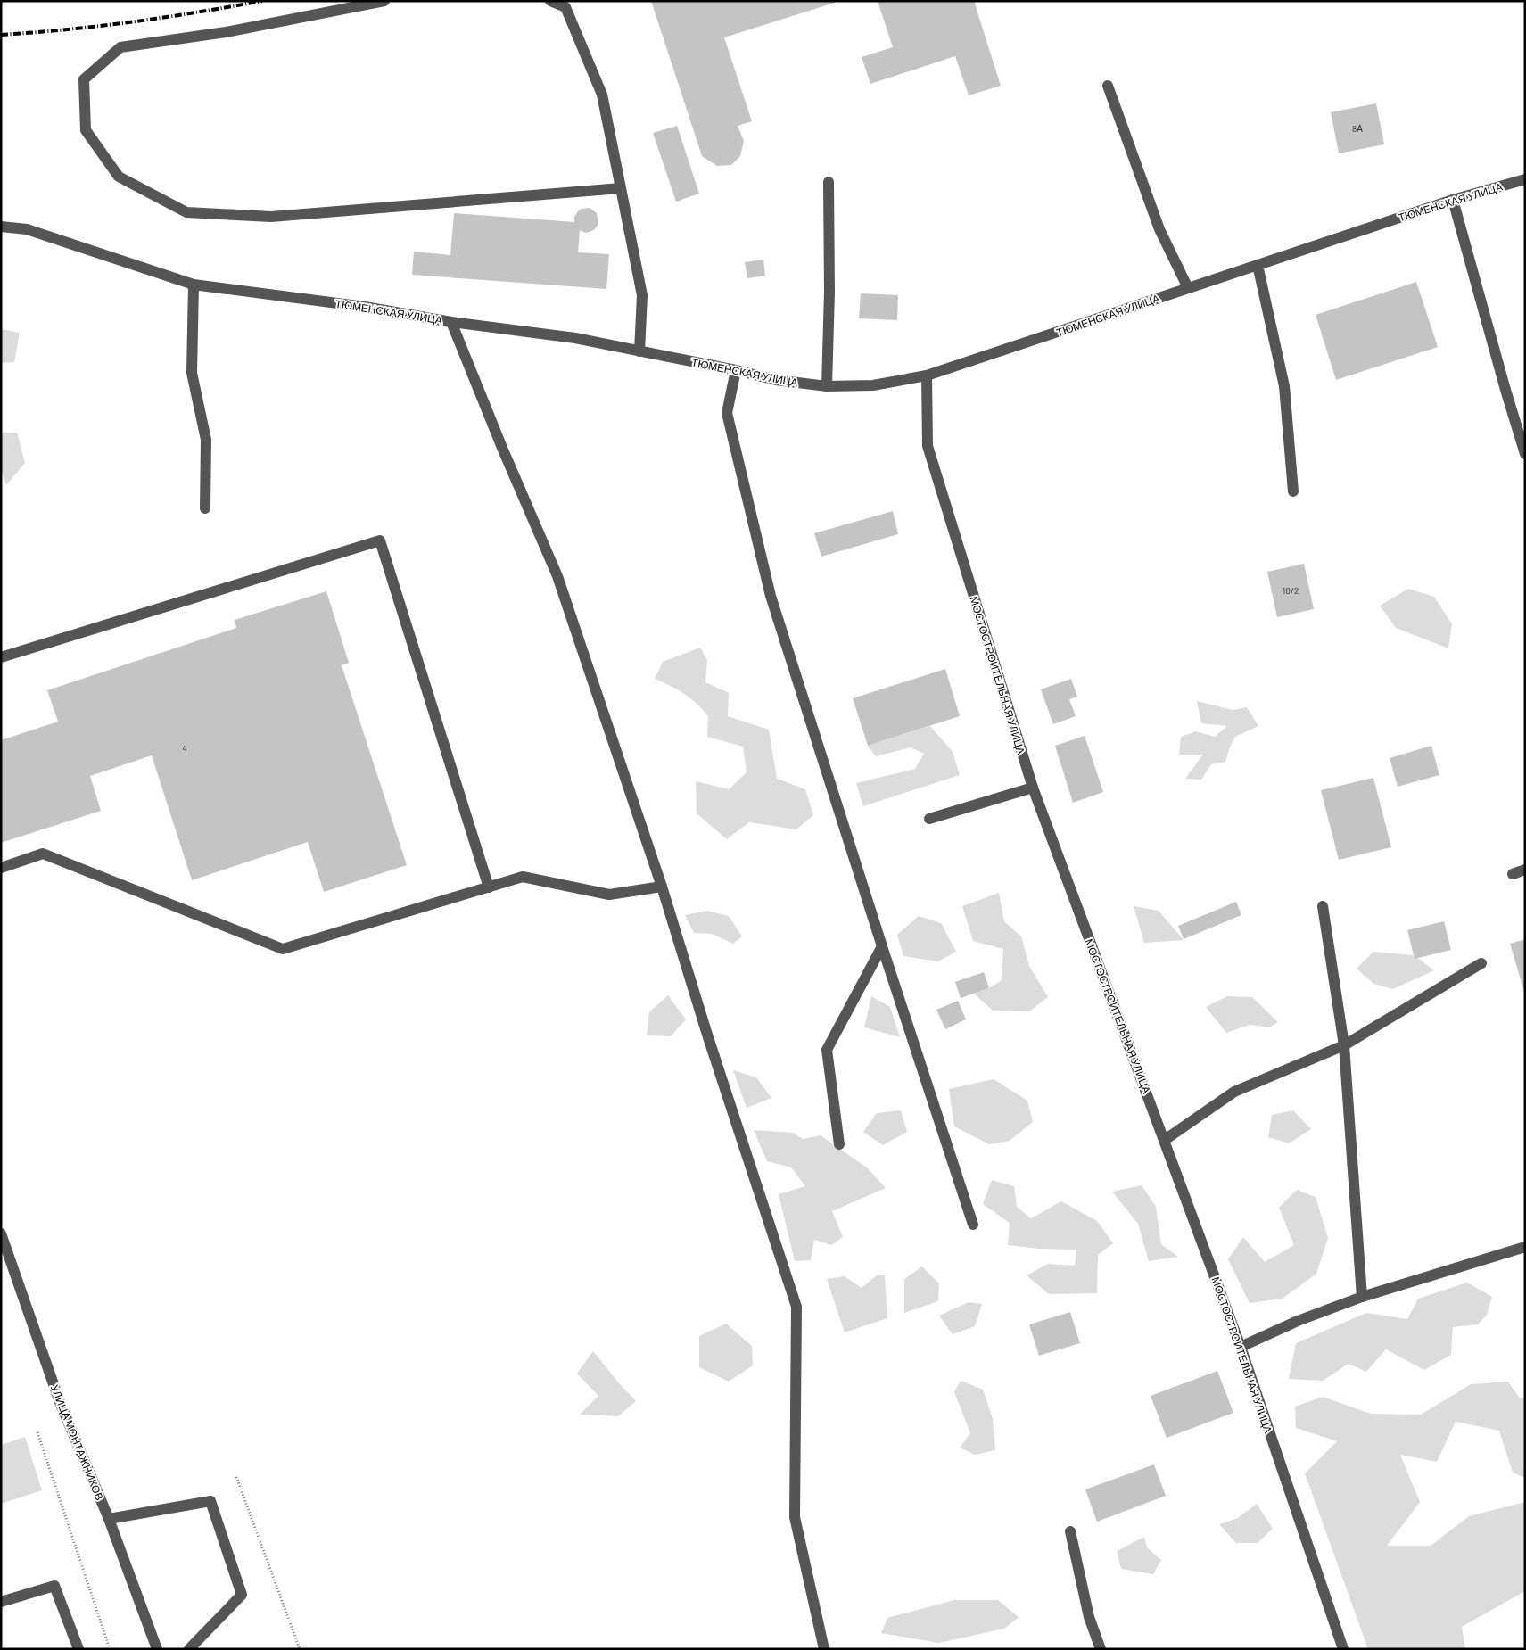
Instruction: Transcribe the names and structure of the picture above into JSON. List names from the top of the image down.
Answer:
{
  "streets": {
    "street": ["ТЮМЕНСКАЯ УЛИЦА", "МОСТОСТРОИТЕЛЬНАЯ УЛИЦА", "УЛИЦА МОНТАЖНИКОВ"]
  },
  "crossings": [
    ["ТЮМЕНСКАЯ УЛИЦА", "МОСТОСТРОИТЕЛЬНАЯ УЛИЦА"]
  ],
  "house_numbers": ["8А", "10/2", "4"]
}
